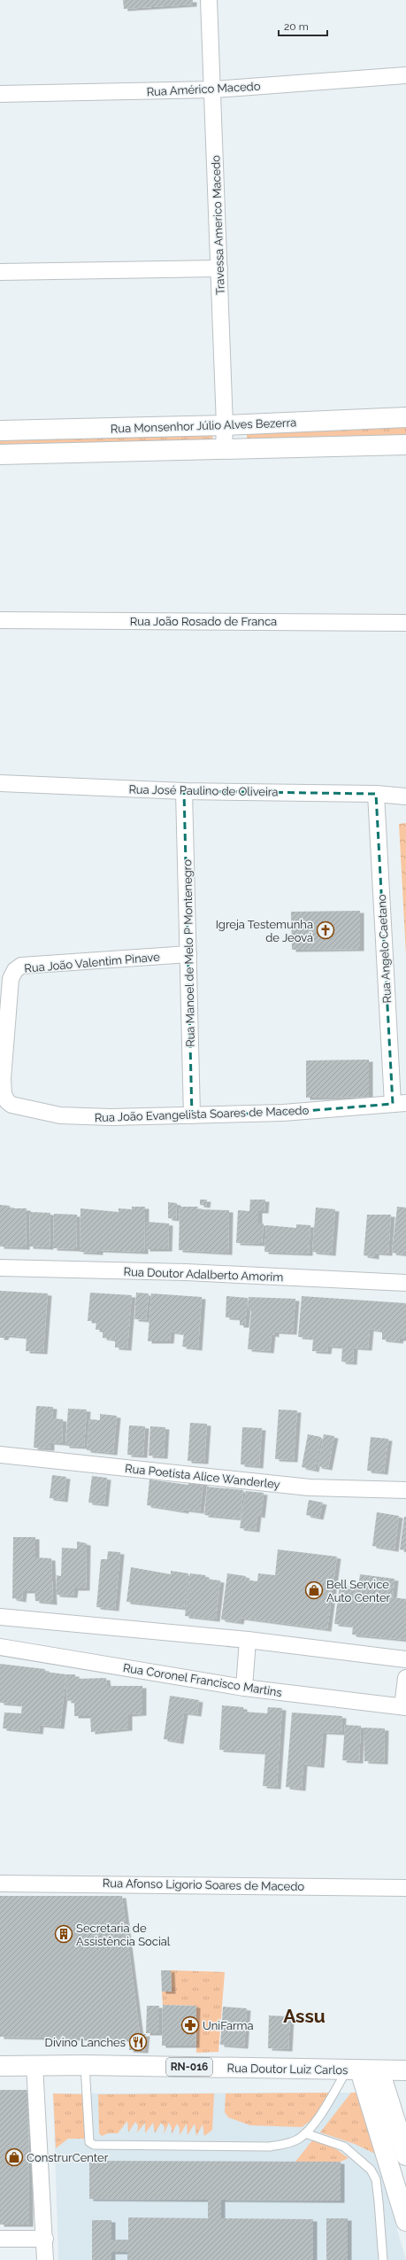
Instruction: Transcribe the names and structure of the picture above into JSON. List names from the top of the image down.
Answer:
{
  "streets": {
    "street": [
      "Rua Américo Macedo",
      "Travessa Americo Macedo",
      "Rua Monsenhor Júlio Alves Bezerra",
      "Rua João Rosado de Franca",
      "Rua José Paulino de Oliveira",
      "Rua Angelo Caetano",
      "Rua Manoel de Melo P Montenegro",
      "Rua João Valentim Pinave",
      "Rua João Evangelista Soares de Macedo",
      "Rua Doutor Adalberto Amorim",
      "Rua Poetista Alice Wanderley",
      "Rua Coronel Francisco Martins",
      "Rua Afonso Ligorio Soares de Macedo",
      "RN-016",
      "Rua Doutor Luiz Carlos"
    ]
  },
  "crossings": [
    ["Rua Américo Macedo", "Travessa Americo Macedo"],
    ["Travessa Americo Macedo", "Rua Monsenhor Júlio Alves Bezerra"],
    ["Rua José Paulino de Oliveira", "Rua Angelo Caetano"],
    ["Rua José Paulino de Oliveira", "Rua Manoel de Melo P Montenegro"],
    ["Rua Angelo Caetano", "Rua João Evangelista Soares de Macedo"],
    ["Rua Manoel de Melo P Montenegro", "Rua João Valentim Pinave"],
    ["Rua Manoel de Melo P Montenegro", "Rua João Evangelista Soares de Macedo"],
    ["Rua João Valentim Pinave", "Rua João Evangelista Soares de Macedo"]
  ],
  "districts": ["Assu"],
  "places": {
    "church": ["Igreja Testemunha de Jeová"],
    "shop": ["Bell Service Auto Center", "ConstrurCenter"],
    "building": ["Secretaria de Assistência Social"],
    "pharmacy": ["UniFarma"],
    "restaurant": ["Divino Lanches"]
  },
  "scale_bar": "20 m"
}
